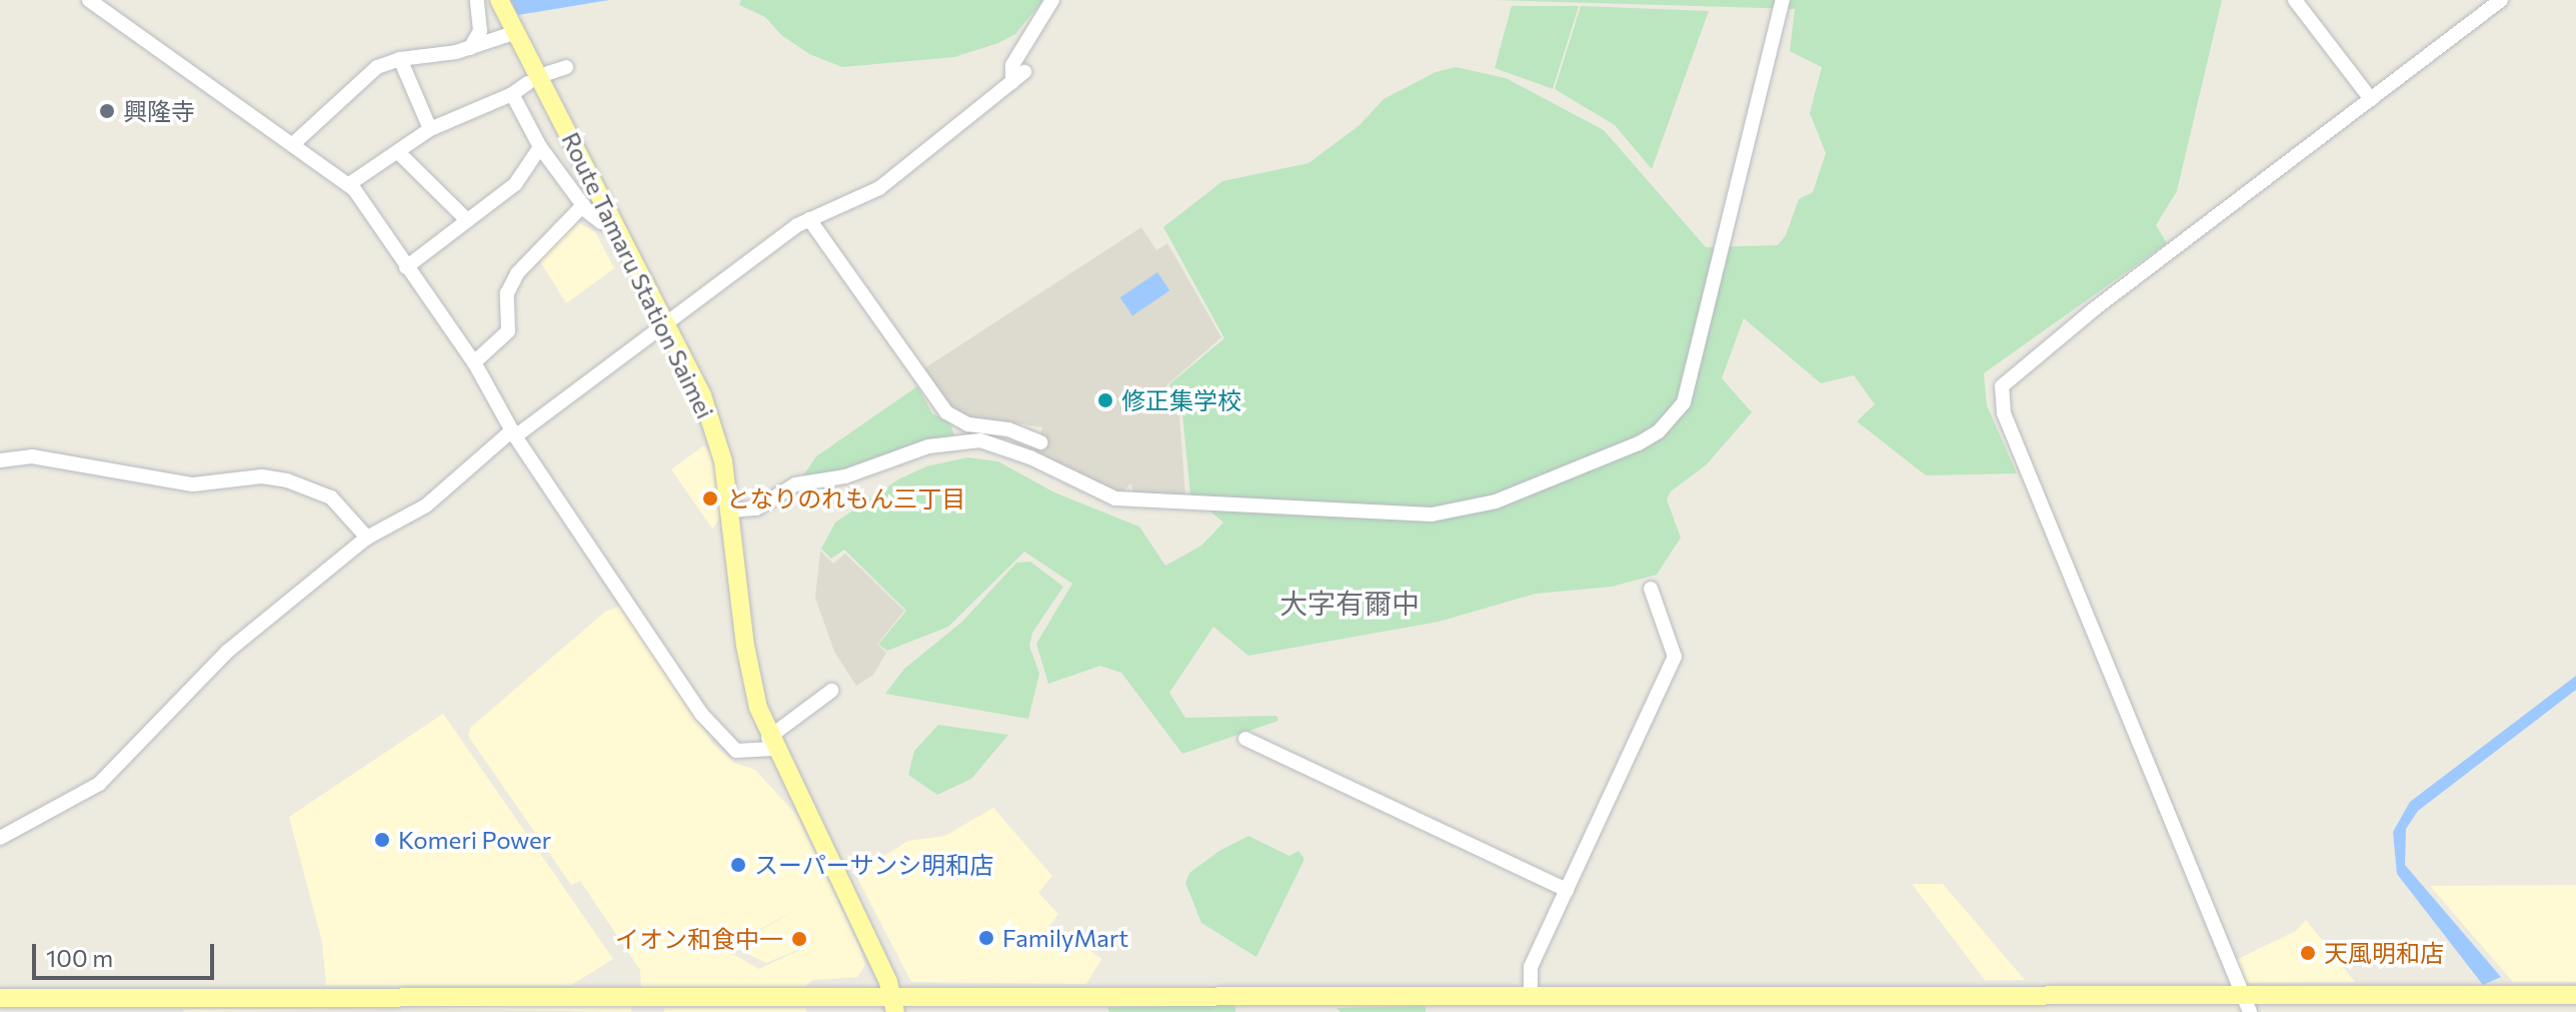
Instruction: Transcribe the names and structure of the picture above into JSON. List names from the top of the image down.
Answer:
{
  "streets": {
    "main road": ["Route Tamaru Station Saimei"]
  },
  "districts": ["大字有爾中"],
  "places": [
    "興隆寺",
    "修正集学校",
    "となりのれもん三丁目",
    "Komeri Power",
    "スーパーサンシ明和店",
    "FamilyMart",
    "イオン和食中一",
    "天風明和店"
  ],
  "scale_bar": "100 m"
}
